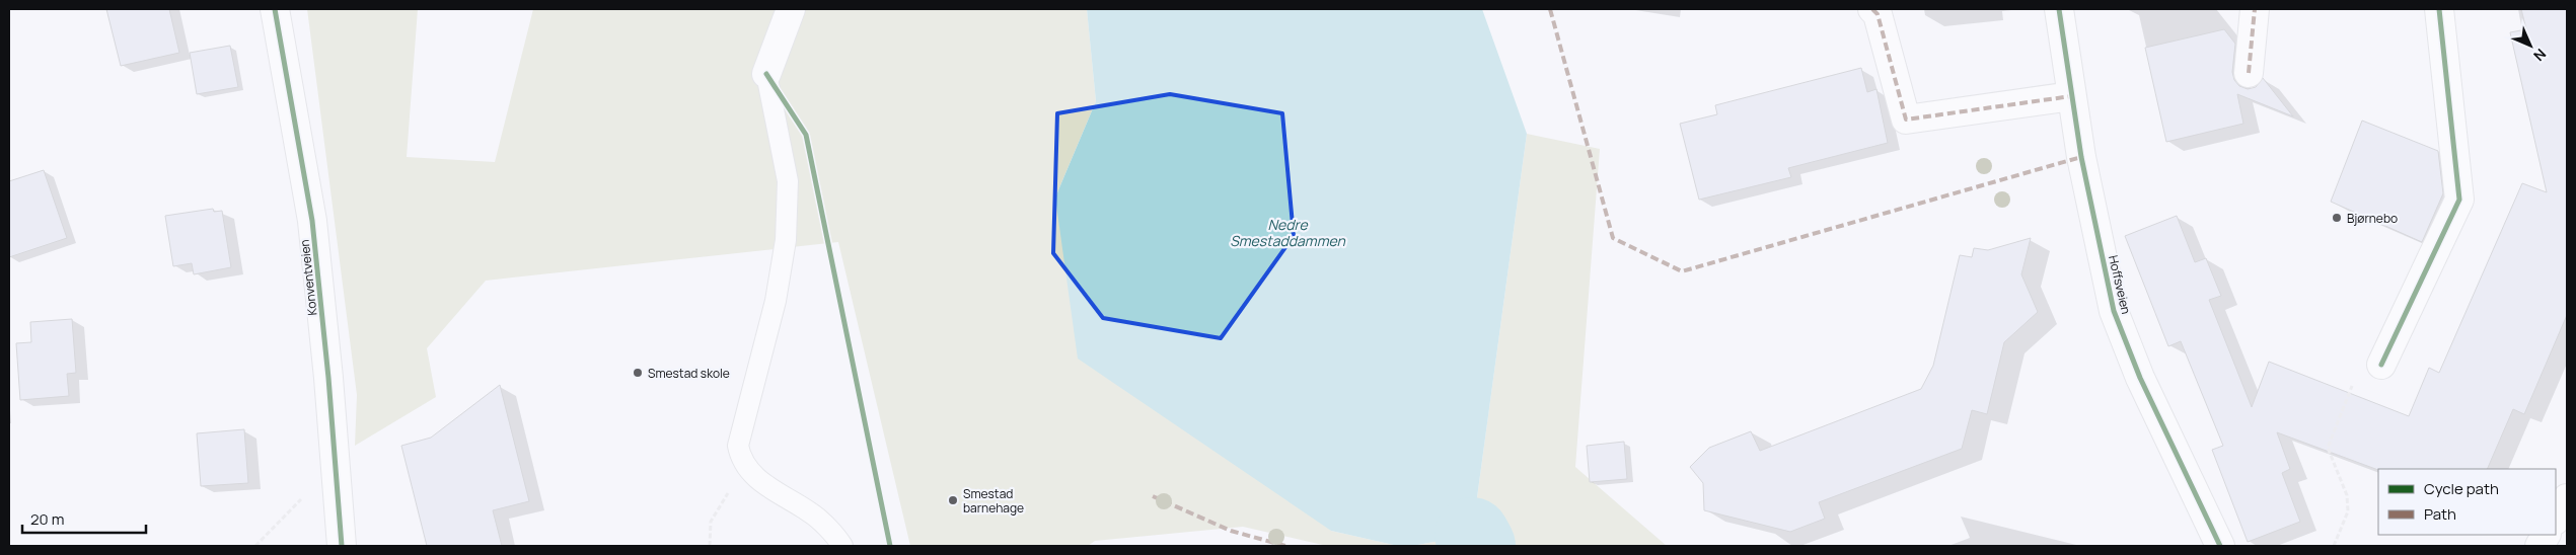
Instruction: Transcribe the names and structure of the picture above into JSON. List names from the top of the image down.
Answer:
{
  "streets": {
    "street": ["Konventveien", "Hoffsveien"]
  },
  "water": ["Nedre Smestaddammen"],
  "places": ["Bjørnebo", "Smestad skole", "Smestad barnehage"],
  "legend": ["Cycle path", "Path"],
  "scale_bar": "20 m",
  "north": "bottom right"
}
